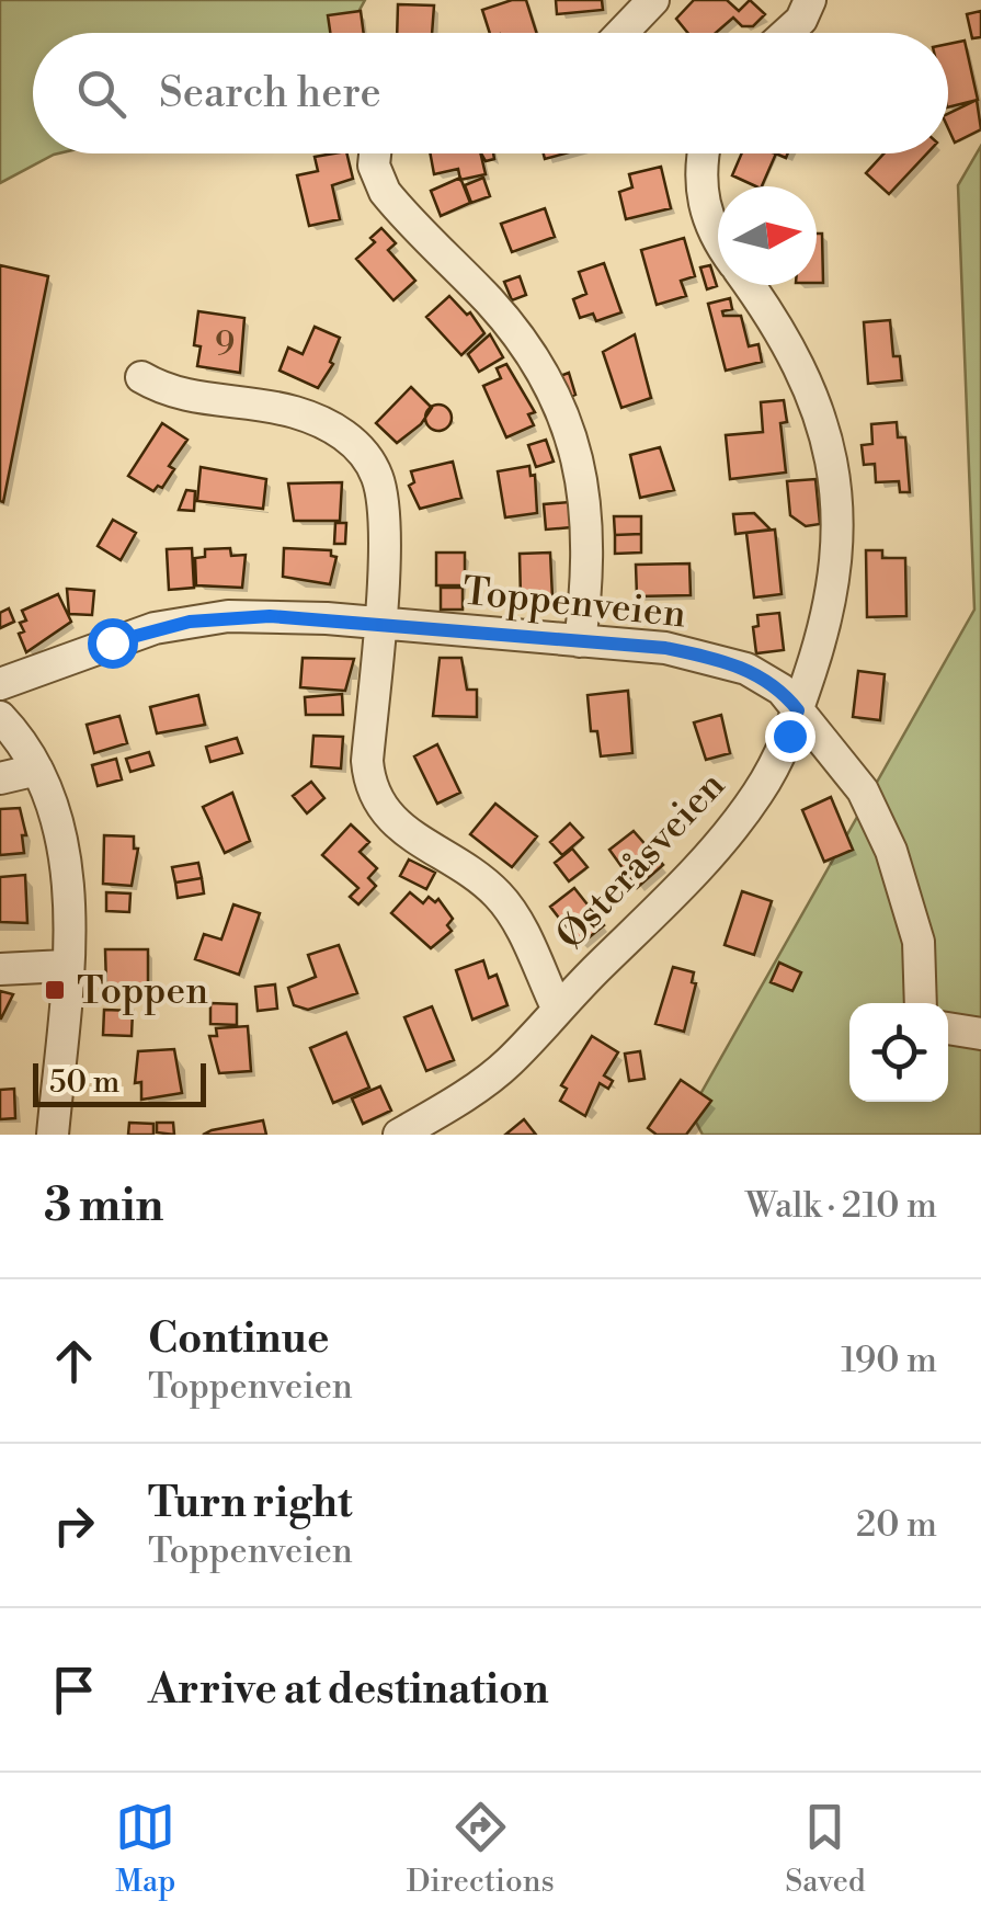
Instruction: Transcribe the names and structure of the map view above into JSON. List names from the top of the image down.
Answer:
{
  "streets": {
    "street": ["Toppenveien", "Østeråsveien"]
  },
  "crossings": [
    ["Toppenveien", "Østeråsveien"]
  ],
  "places": {
    "transit": ["Toppen"]
  },
  "house_numbers": ["9"],
  "scale_bar": "50 m",
  "north": "right",
  "page": {
    "search": "Search here",
    "scale": "50 m",
    "heading": ["3 min", "Walk · 210 m"],
    "list": [
      ["Continue", "Toppenveien", "190 m"],
      ["Turn right", "Toppenveien", "20 m"],
      "Arrive at destination"
    ],
    "nav": ["Map", "Directions", "Saved"]
  }
}
